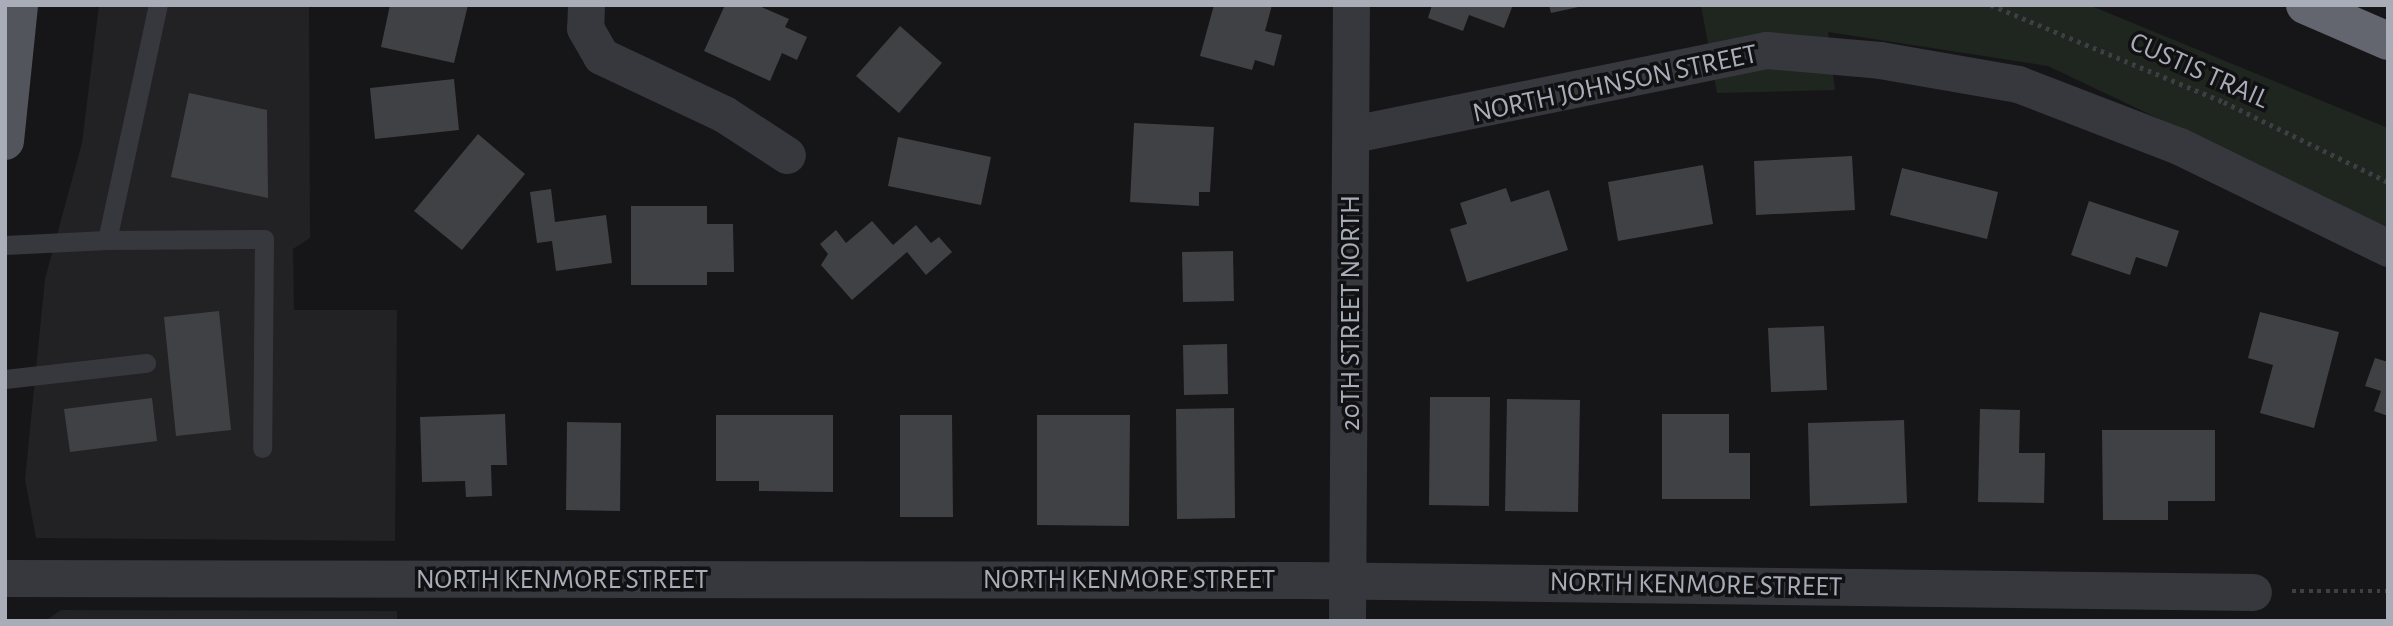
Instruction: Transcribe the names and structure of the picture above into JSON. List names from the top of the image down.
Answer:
{
  "streets": {
    "street": ["NORTH JOHNSON STREET", "20TH STREET NORTH", "NORTH KENMORE STREET"],
    "path": ["CUSTIS TRAIL"]
  },
  "crossings": [
    ["NORTH JOHNSON STREET", "20TH STREET NORTH"],
    ["20TH STREET NORTH", "NORTH KENMORE STREET"]
  ]
}
